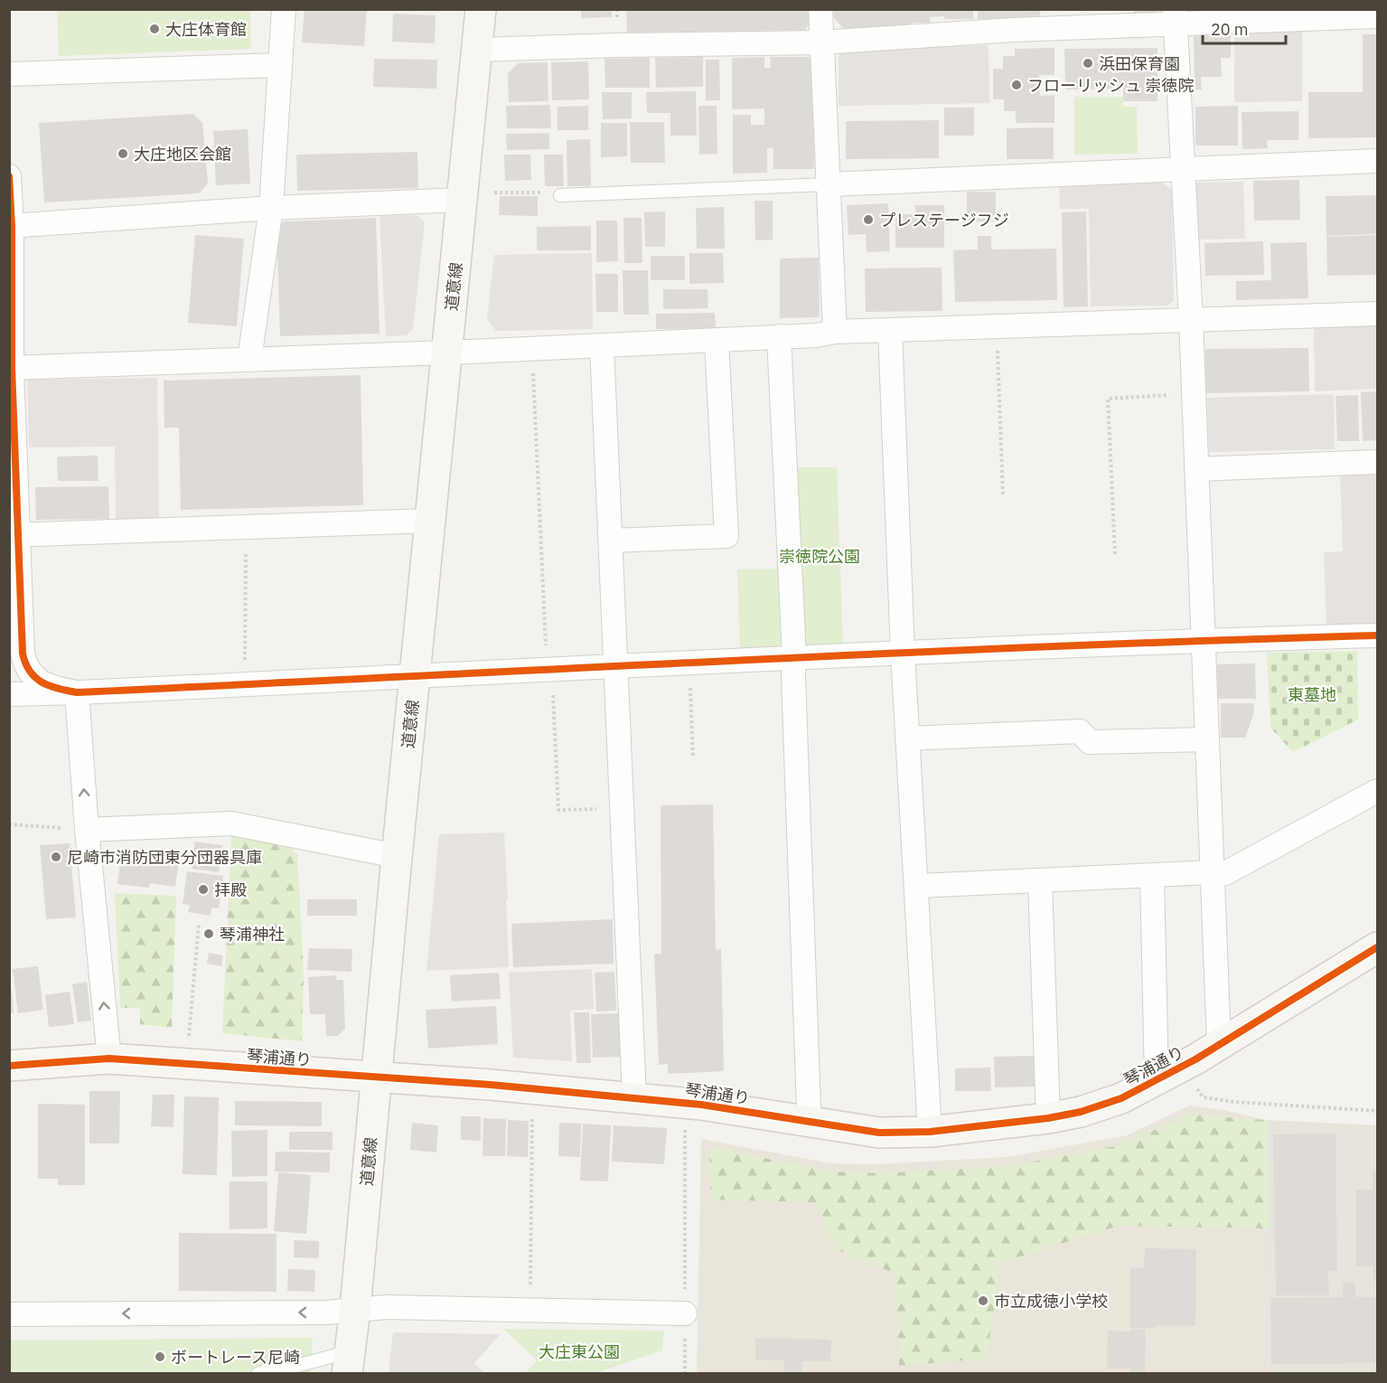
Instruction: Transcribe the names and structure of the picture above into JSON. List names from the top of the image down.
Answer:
{
  "streets": {
    "street": ["道意線", "琴浦通り"]
  },
  "crossings": [
    ["道意線", "琴浦通り"]
  ],
  "parks": ["崇徳院公園", "東墓地", "大庄東公園"],
  "places": [
    "大庄体育館",
    "浜田保育園",
    "フローリッシュ 崇徳院",
    "大庄地区会館",
    "プレステージフジ",
    "尼崎市消防団東分団器具庫",
    "拝殿",
    "琴浦神社",
    "市立成徳小学校",
    "ボートレース尼崎"
  ],
  "scale_bar": "20 m"
}
